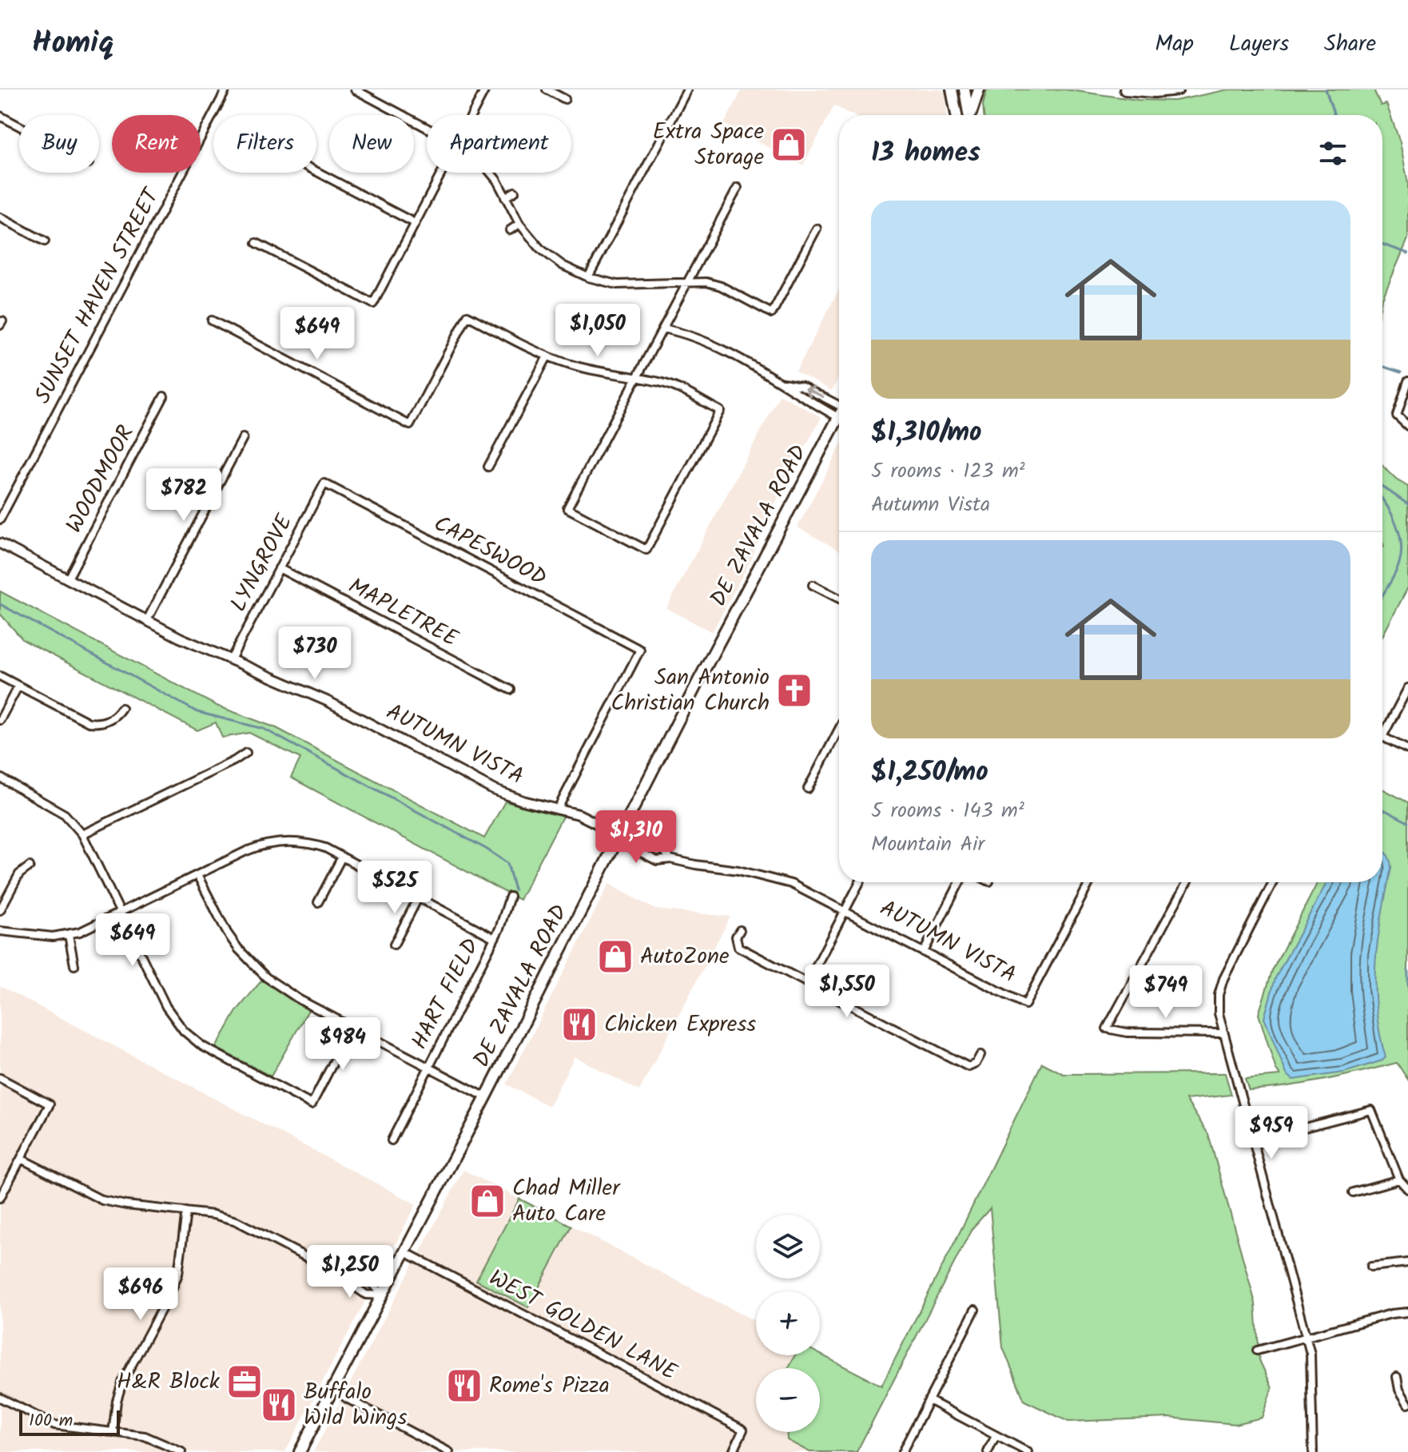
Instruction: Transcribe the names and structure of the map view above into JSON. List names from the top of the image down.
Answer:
{
  "streets": {
    "main road": ["DE ZAVALA ROAD"],
    "street": [
      "SUNSET HAVEN STREET",
      "WOODMOOR",
      "CAPESWOOD",
      "LYNGROVE",
      "MAPLETREE",
      "AUTUMN VISTA",
      "HART FIELD",
      "WEST GOLDEN LANE"
    ]
  },
  "crossings": [
    ["WOODMOOR", "AUTUMN VISTA"],
    ["DE ZAVALA ROAD", "AUTUMN VISTA"],
    ["DE ZAVALA ROAD", "WEST GOLDEN LANE"],
    ["CAPESWOOD", "LYNGROVE"],
    ["CAPESWOOD", "AUTUMN VISTA"],
    ["LYNGROVE", "MAPLETREE"],
    ["LYNGROVE", "AUTUMN VISTA"]
  ],
  "places": {
    "shop": ["Extra Space Storage", "AutoZone", "Chad Miller Auto Care"],
    "church": ["San Antonio Christian Church"],
    "restaurant": ["Chicken Express", "Rome's Pizza", "Buffalo Wild Wings"],
    "office": ["H&R Block"]
  },
  "scale_bar": "100 m",
  "page": {
    "header": "Homiq",
    "nav": ["Map", "Layers", "Share"],
    "chip": [
      "Buy",
      "Rent",
      "Filters",
      "New",
      "Apartment"
    ],
    "heading": "13 homes",
    "list": [
      {
        "name": "$1,310/mo",
        "note": "5 rooms · 123 m² · Autumn Vista"
      },
      {
        "name": "$1,250/mo",
        "note": "5 rooms · 143 m² · Mountain Air"
      }
    ],
    "price": [
      "$1,050",
      "$649",
      "$782",
      "$730",
      "$1,310",
      "$525",
      "$649",
      "$1,550",
      "$749",
      "$984",
      "$959",
      "$1,250",
      "$696"
    ],
    "map_buttons": ["+", "−"],
    "scale": "100 m"
  }
}
